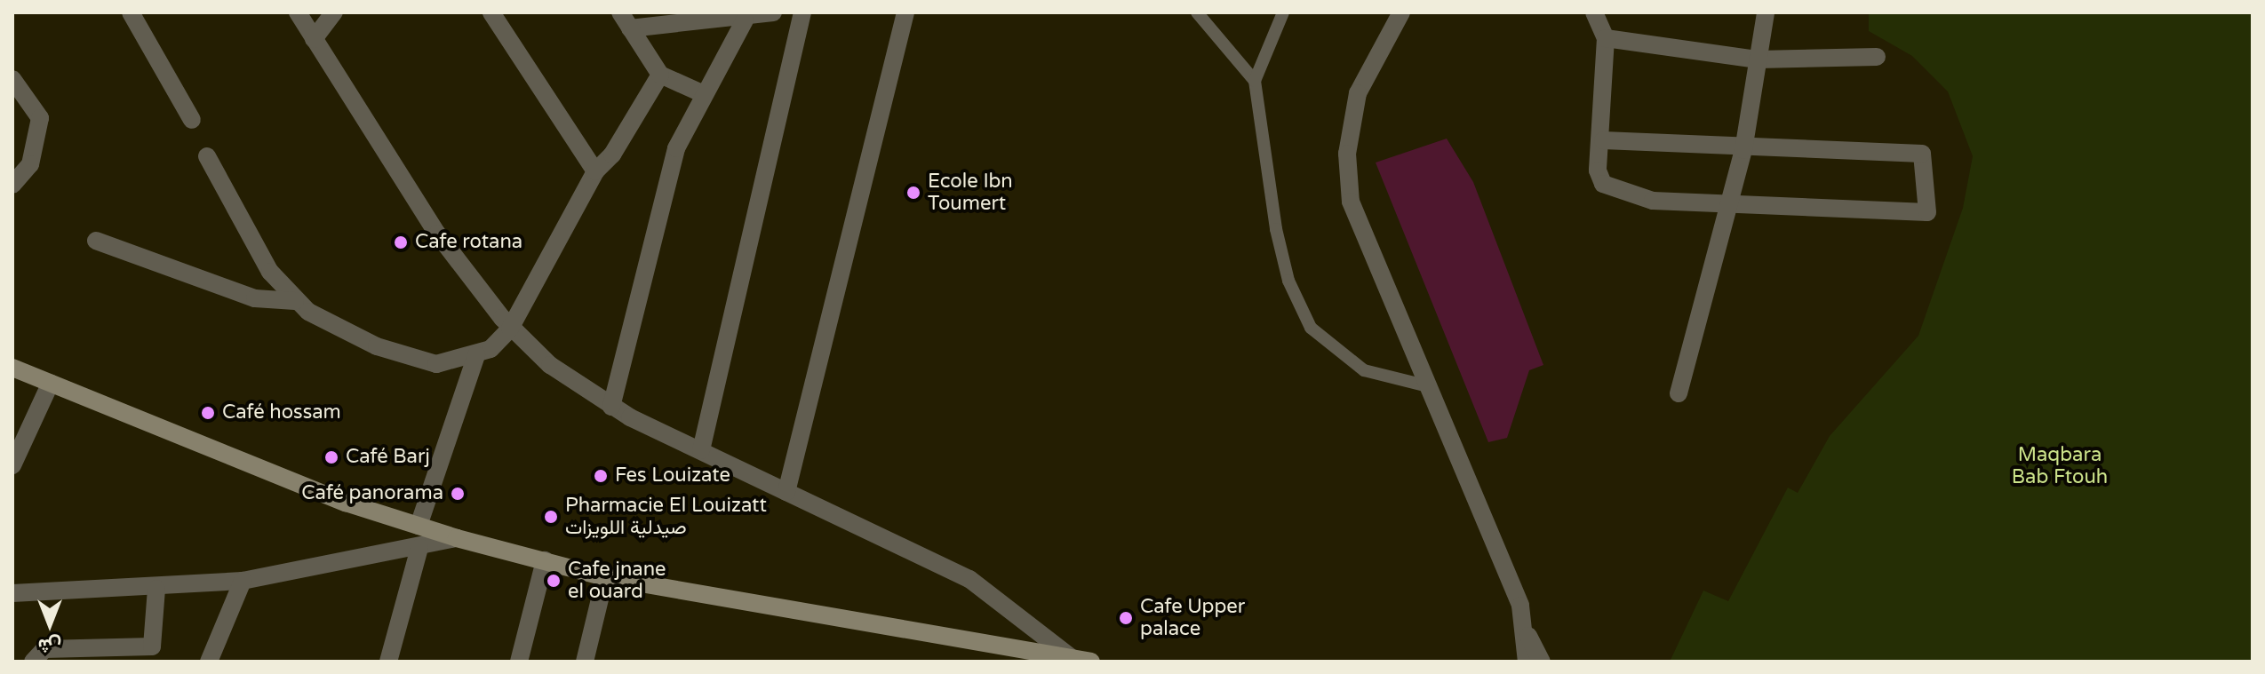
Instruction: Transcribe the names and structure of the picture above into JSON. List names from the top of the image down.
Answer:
{
  "parks": ["Maqbara Bab Ftouh"],
  "places": [
    "Ecole Ibn Toumert",
    "Cafe rotana",
    "Café hossam",
    "Café Barj",
    "Fes Louizate",
    "Café panorama",
    "Pharmacie El Louizatt صيدلية اللويزات",
    "Cafe jnane el ouard",
    "Cafe Upper palace"
  ],
  "north": "bottom"
}
